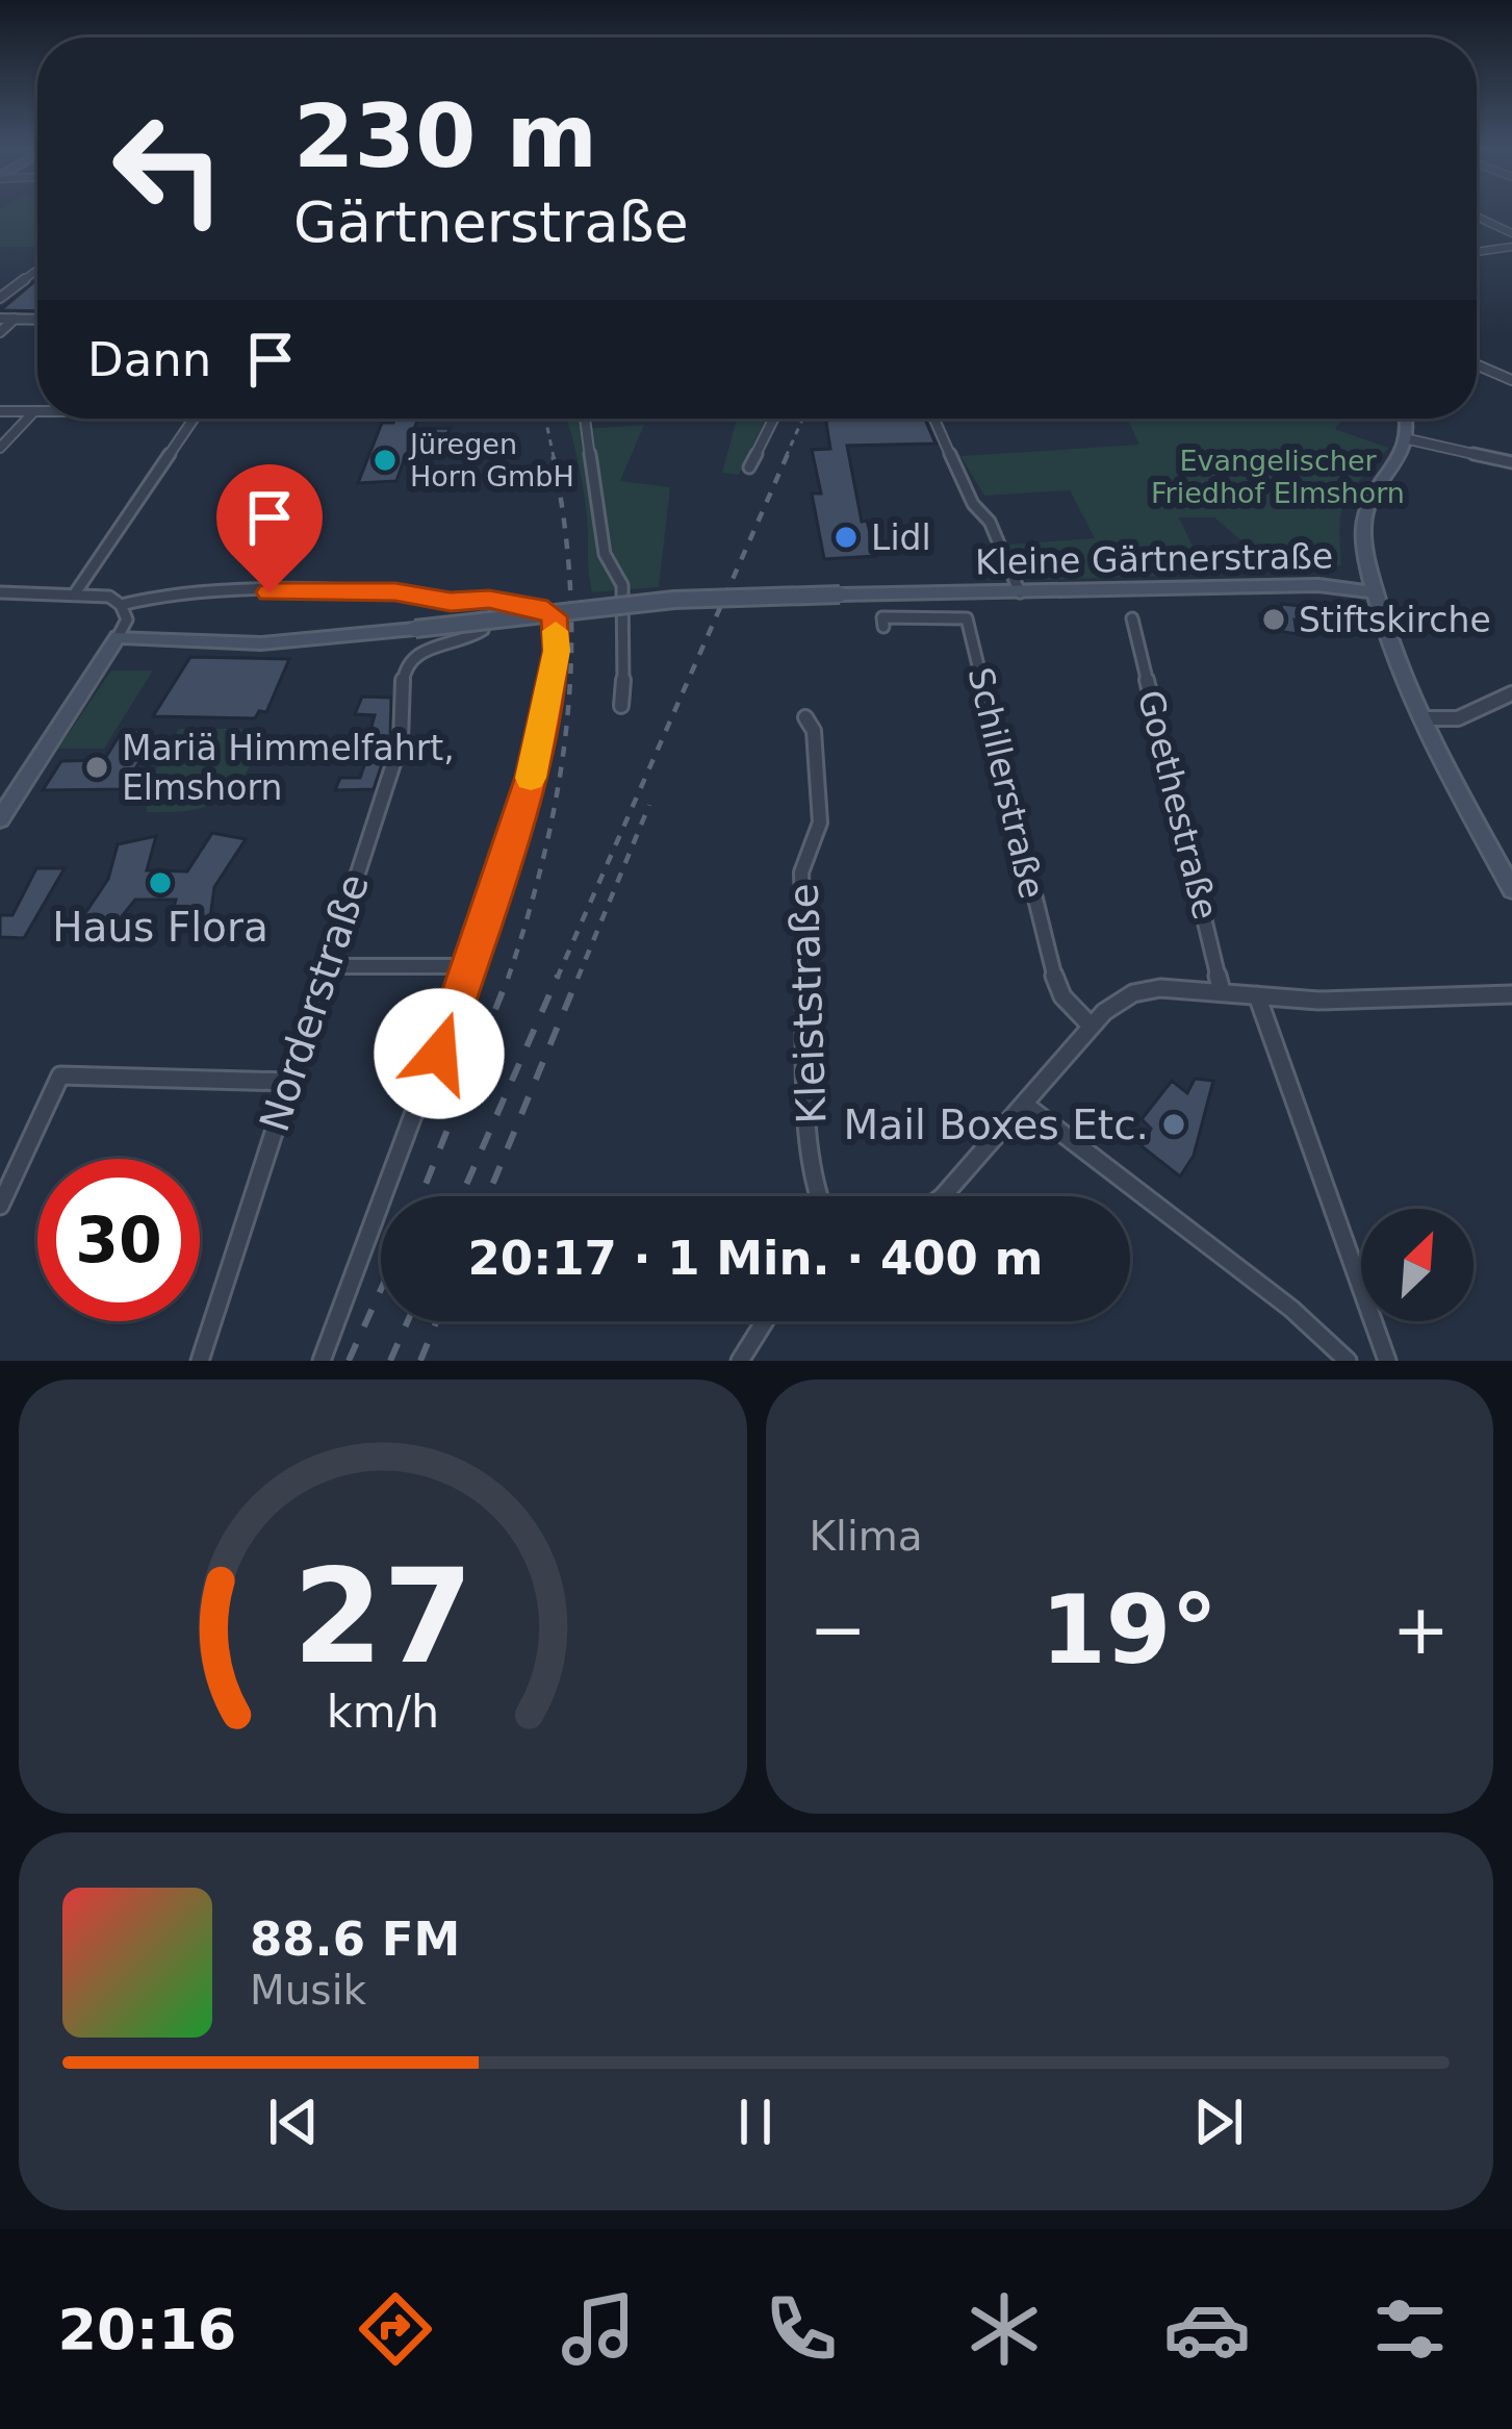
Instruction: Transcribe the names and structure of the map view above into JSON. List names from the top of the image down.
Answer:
{
  "streets": {
    "main road": ["Kleine Gärtnerstraße"],
    "street": [
      "Schillerstraße",
      "Goethestraße",
      "Norderstraße",
      "Kleiststraße"
    ]
  },
  "parks": ["Evangelischer Friedhof Elmshorn"],
  "places": [
    "Jüregen Horn GmbH",
    "Lidl",
    "Stiftskirche",
    "Mariä Himmelfahrt, Elmshorn",
    "Haus Flora",
    "Mail Boxes Etc."
  ],
  "north": "top right",
  "page": {
    "turn": ["230 m", "Gärtnerstraße"],
    "then": "Dann",
    "limit": "30",
    "trip": "20:17 · 1 Min. · 400 m",
    "tile": "Klima",
    "heat": ["−", "19°", "+"],
    "song": ["88.6 FM", "Musik"],
    "tabs": "20:16",
    "gauge": ["27", "km/h"]
  }
}
